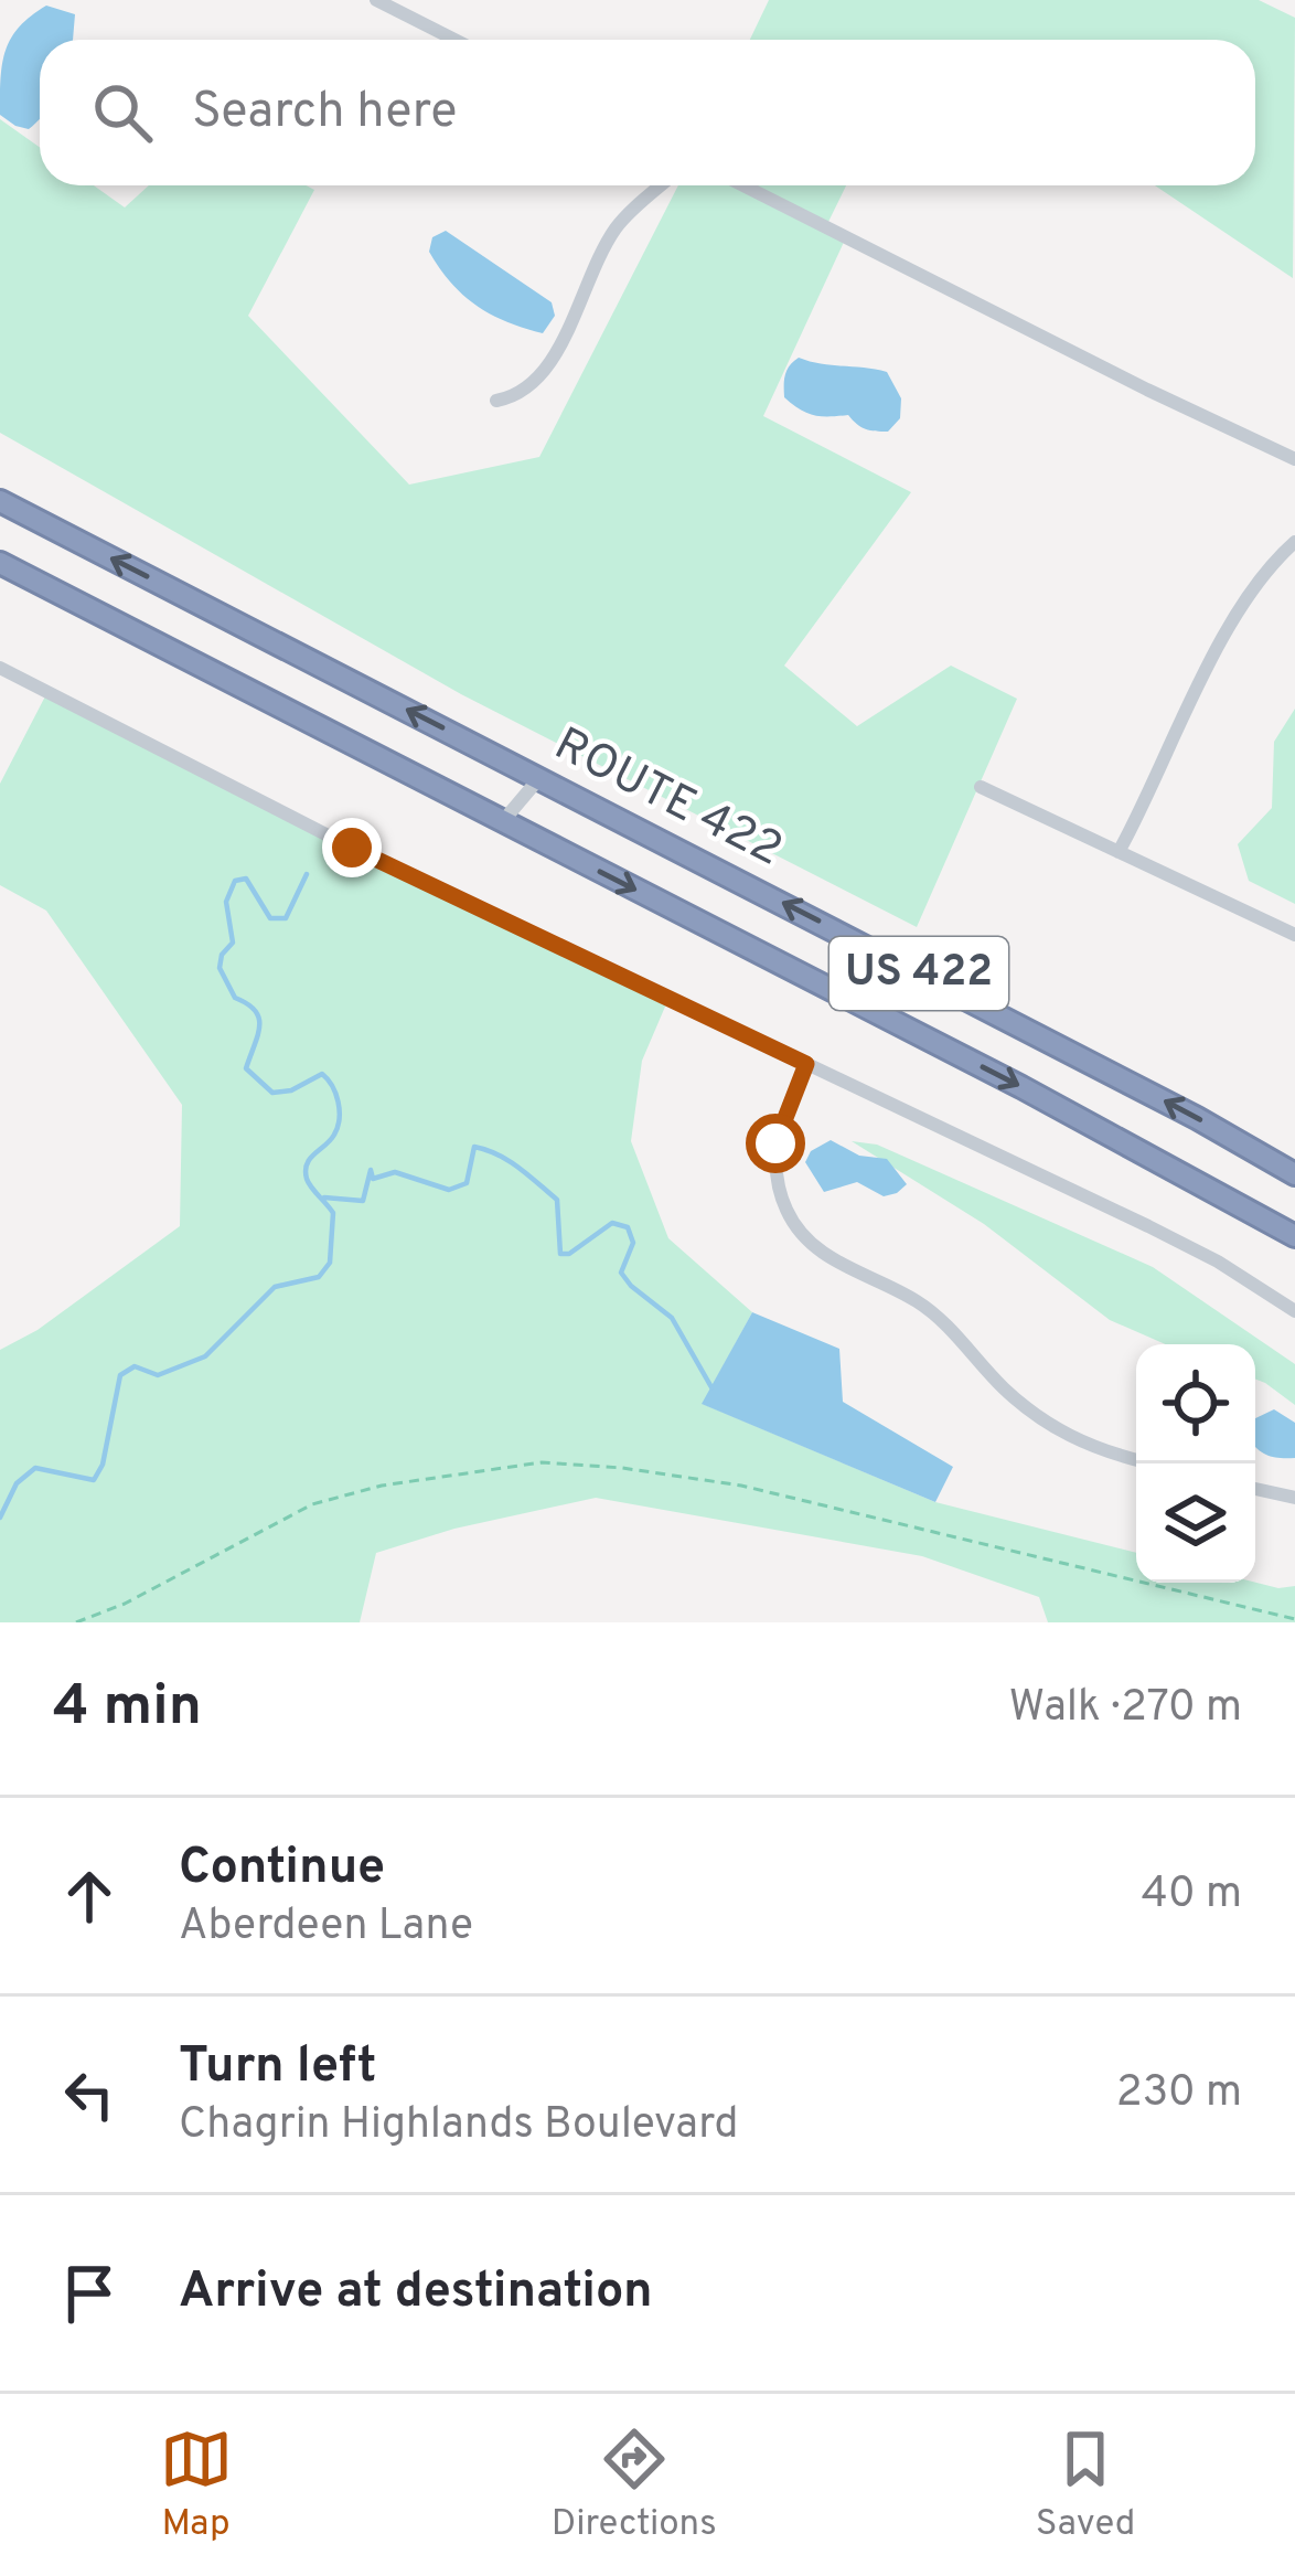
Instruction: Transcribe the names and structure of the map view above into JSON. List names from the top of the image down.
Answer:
{
  "streets": {
    "highway": ["ROUTE 422", "US 422"]
  },
  "page": {
    "search": "Search here",
    "heading": ["4 min", "Walk · 270 m"],
    "list": [
      ["Continue", "Aberdeen Lane", "40 m"],
      ["Turn left", "Chagrin Highlands Boulevard", "230 m"],
      "Arrive at destination"
    ],
    "nav": ["Map", "Directions", "Saved"]
  }
}
